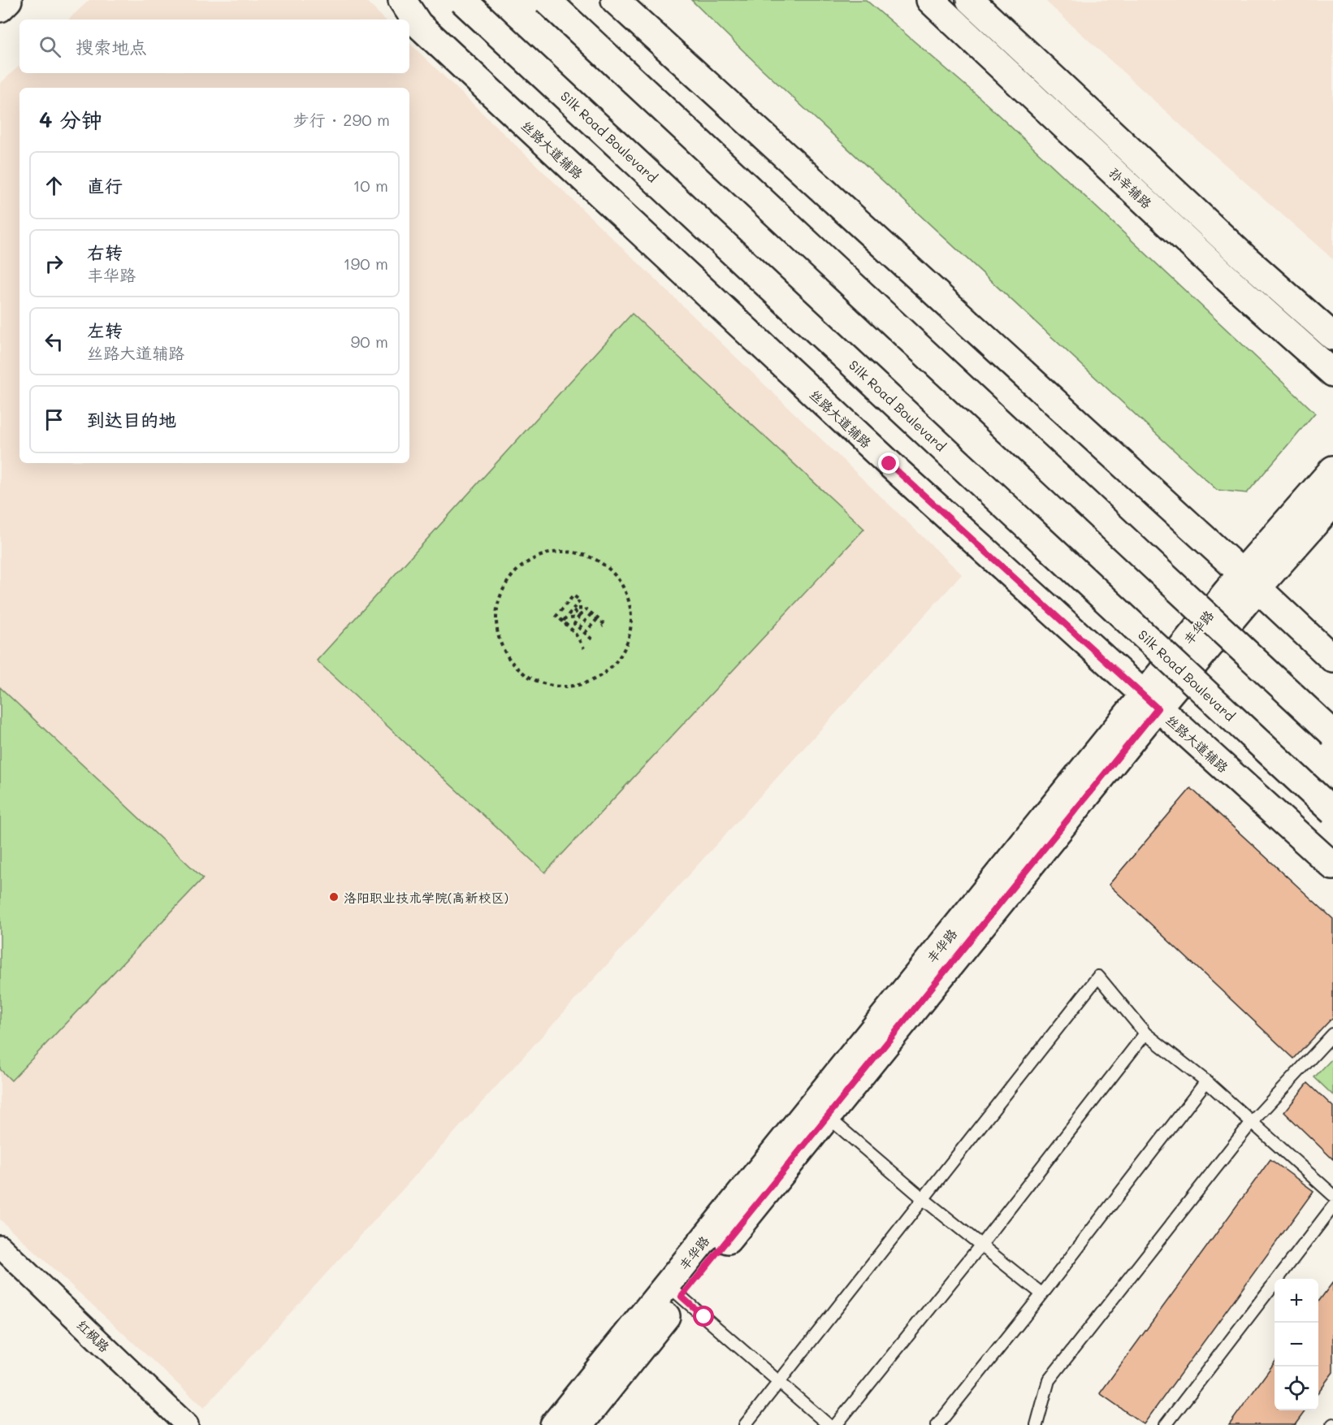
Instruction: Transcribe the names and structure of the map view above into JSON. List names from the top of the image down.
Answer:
{
  "streets": {
    "main road": [
      "Silk Road Boulevard",
      "丝路大道辅路",
      "孙辛辅路",
      "丰华路"
    ],
    "street": ["红枫路"]
  },
  "crossings": [
    ["丝路大道辅路", "丰华路"]
  ],
  "places": ["洛阳职业技术学院(高新校区)"],
  "page": {
    "search": "搜索地点",
    "heading": ["4 分钟", "步行 · 290 m"],
    "list": [
      ["直行", "10 m"],
      ["右转", "丰华路", "190 m"],
      ["左转", "丝路大道辅路", "90 m"],
      "到达目的地"
    ],
    "map_buttons": ["+", "−"]
  }
}
